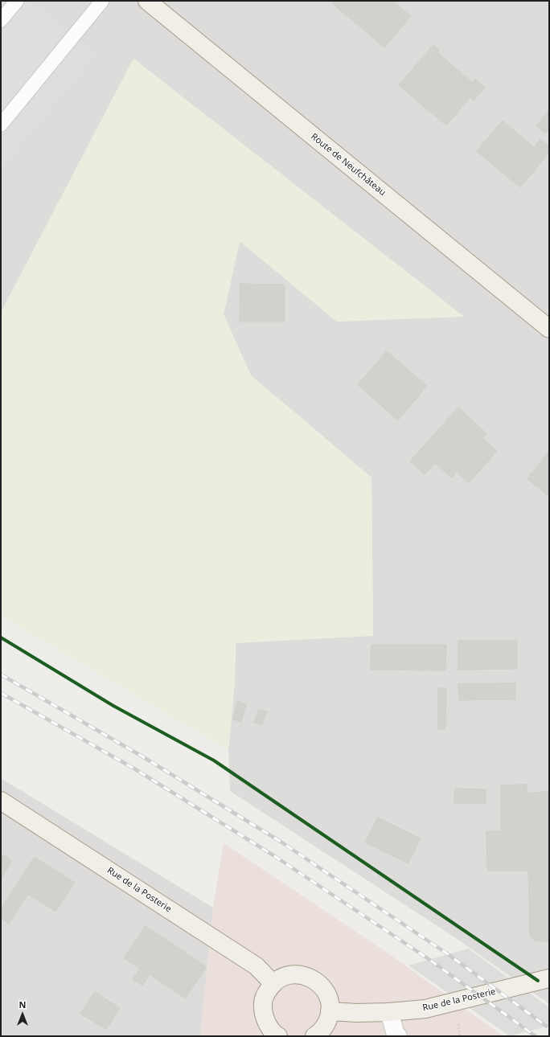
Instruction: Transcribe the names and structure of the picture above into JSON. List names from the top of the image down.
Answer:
{
  "streets": {
    "main road": ["Route de Neufchâteau", "Rue de la Posterie"]
  },
  "north": "top"
}
